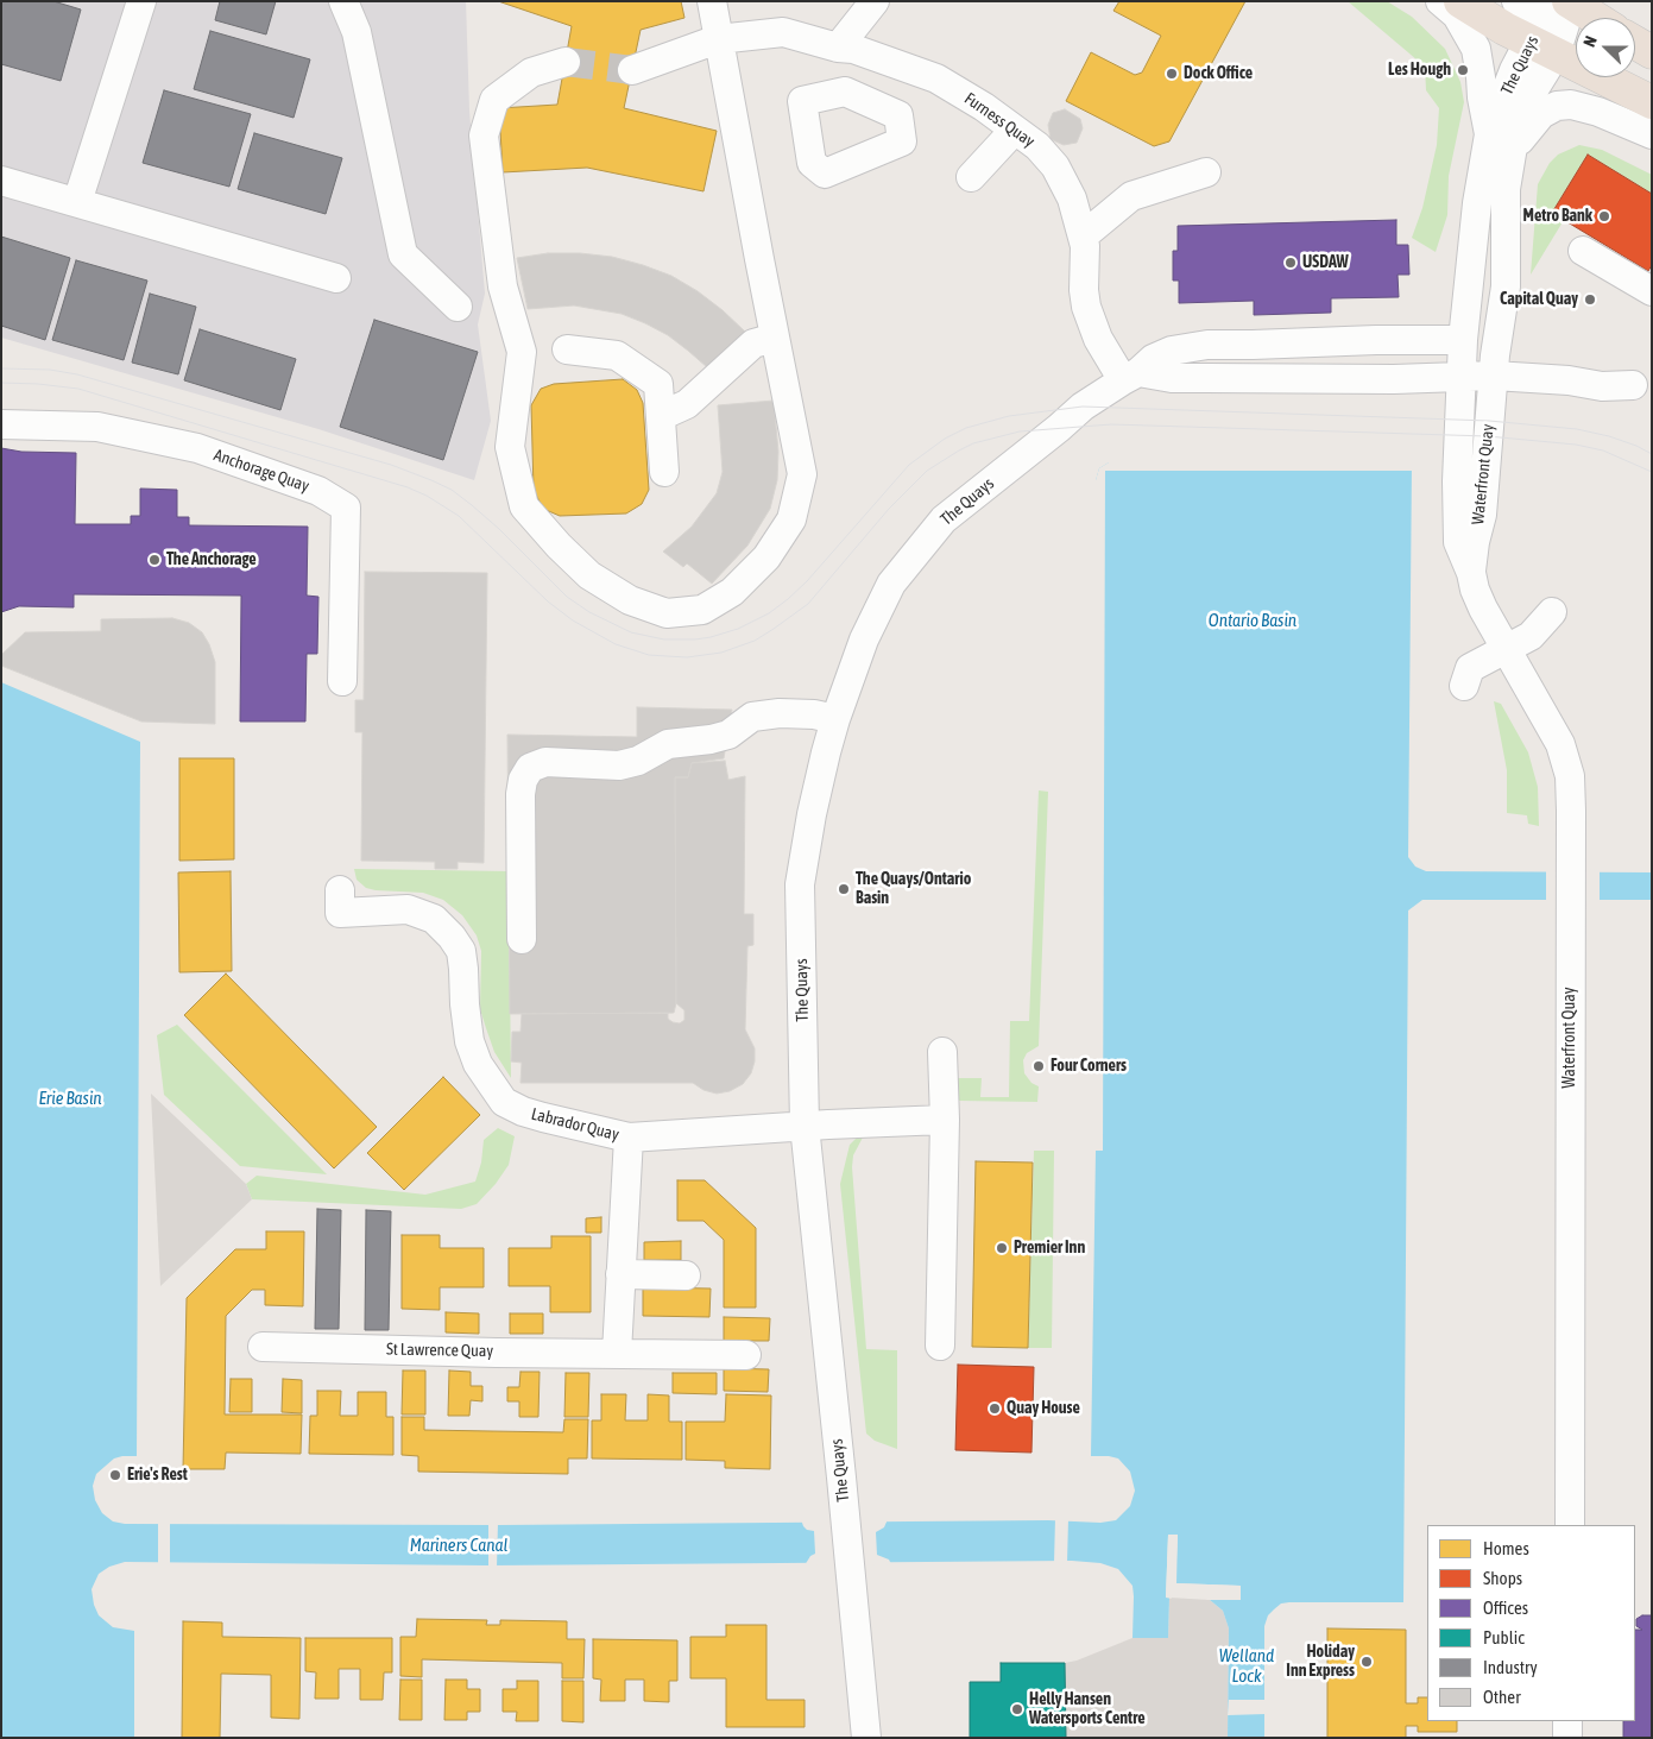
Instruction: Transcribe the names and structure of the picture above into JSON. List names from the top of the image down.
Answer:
{
  "streets": {
    "street": [
      "The Quays",
      "Furness Quay",
      "Anchorage Quay",
      "Waterfront Quay",
      "Labrador Quay",
      "St Lawrence Quay"
    ]
  },
  "crossings": [
    ["The Quays", "Furness Quay"],
    ["The Quays", "Waterfront Quay"],
    ["The Quays", "Labrador Quay"]
  ],
  "water": [
    "Ontario Basin",
    "Erie Basin",
    "Mariners Canal",
    "Welland Lock"
  ],
  "places": [
    "Les Hough",
    "Dock Office",
    "Metro Bank",
    "USDAW",
    "Capital Quay",
    "The Anchorage",
    "The Quays/Ontario Basin",
    "Four Corners",
    "Premier Inn",
    "Quay House",
    "Erie's Rest",
    "Holiday Inn Express",
    "Helly Hansen Watersports Centre"
  ],
  "legend": [
    "Homes",
    "Shops",
    "Offices",
    "Public",
    "Industry",
    "Other"
  ],
  "north": "left"
}
